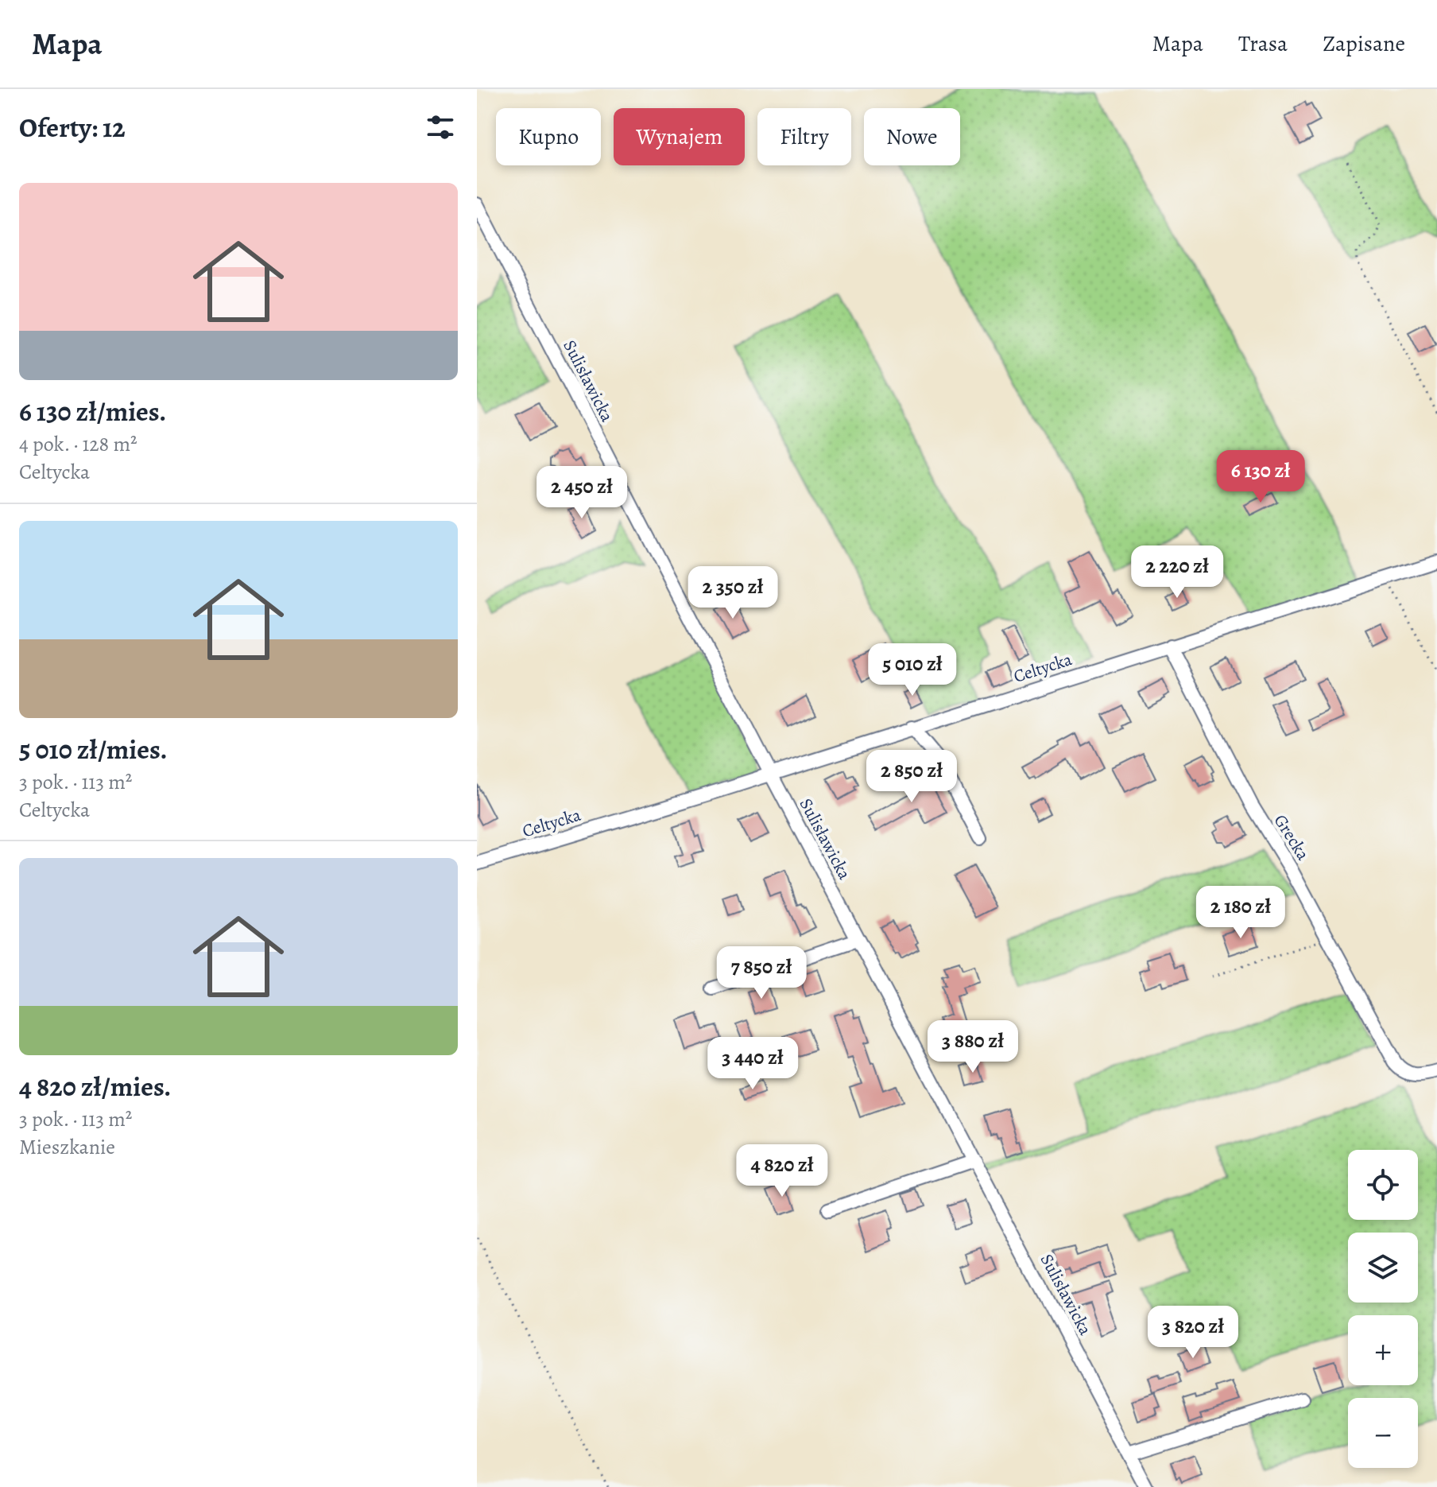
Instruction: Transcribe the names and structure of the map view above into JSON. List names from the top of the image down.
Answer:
{
  "streets": {
    "street": ["Sulisławicka", "Celtycka", "Grecka"]
  },
  "crossings": [
    ["Sulisławicka", "Celtycka"],
    ["Celtycka", "Grecka"]
  ],
  "page": {
    "header": "Mapa",
    "nav": ["Mapa", "Trasa", "Zapisane"],
    "heading": "Oferty: 12",
    "chip": [
      "Kupno",
      "Wynajem",
      "Filtry",
      "Nowe"
    ],
    "list": [
      {
        "name": "6 130 zł/mies.",
        "note": "4 pok. · 128 m² · Celtycka"
      },
      {
        "name": "5 010 zł/mies.",
        "note": "3 pok. · 113 m² · Celtycka"
      },
      {
        "name": "4 820 zł/mies.",
        "note": "3 pok. · 113 m² · Mieszkanie"
      }
    ],
    "price": [
      "6 130 zł",
      "2 450 zł",
      "2 220 zł",
      "2 350 zł",
      "5 010 zł",
      "2 850 zł",
      "2 180 zł",
      "7 850 zł",
      "3 880 zł",
      "3 440 zł",
      "4 820 zł",
      "3 820 zł"
    ],
    "map_buttons": ["+", "−"]
  }
}
